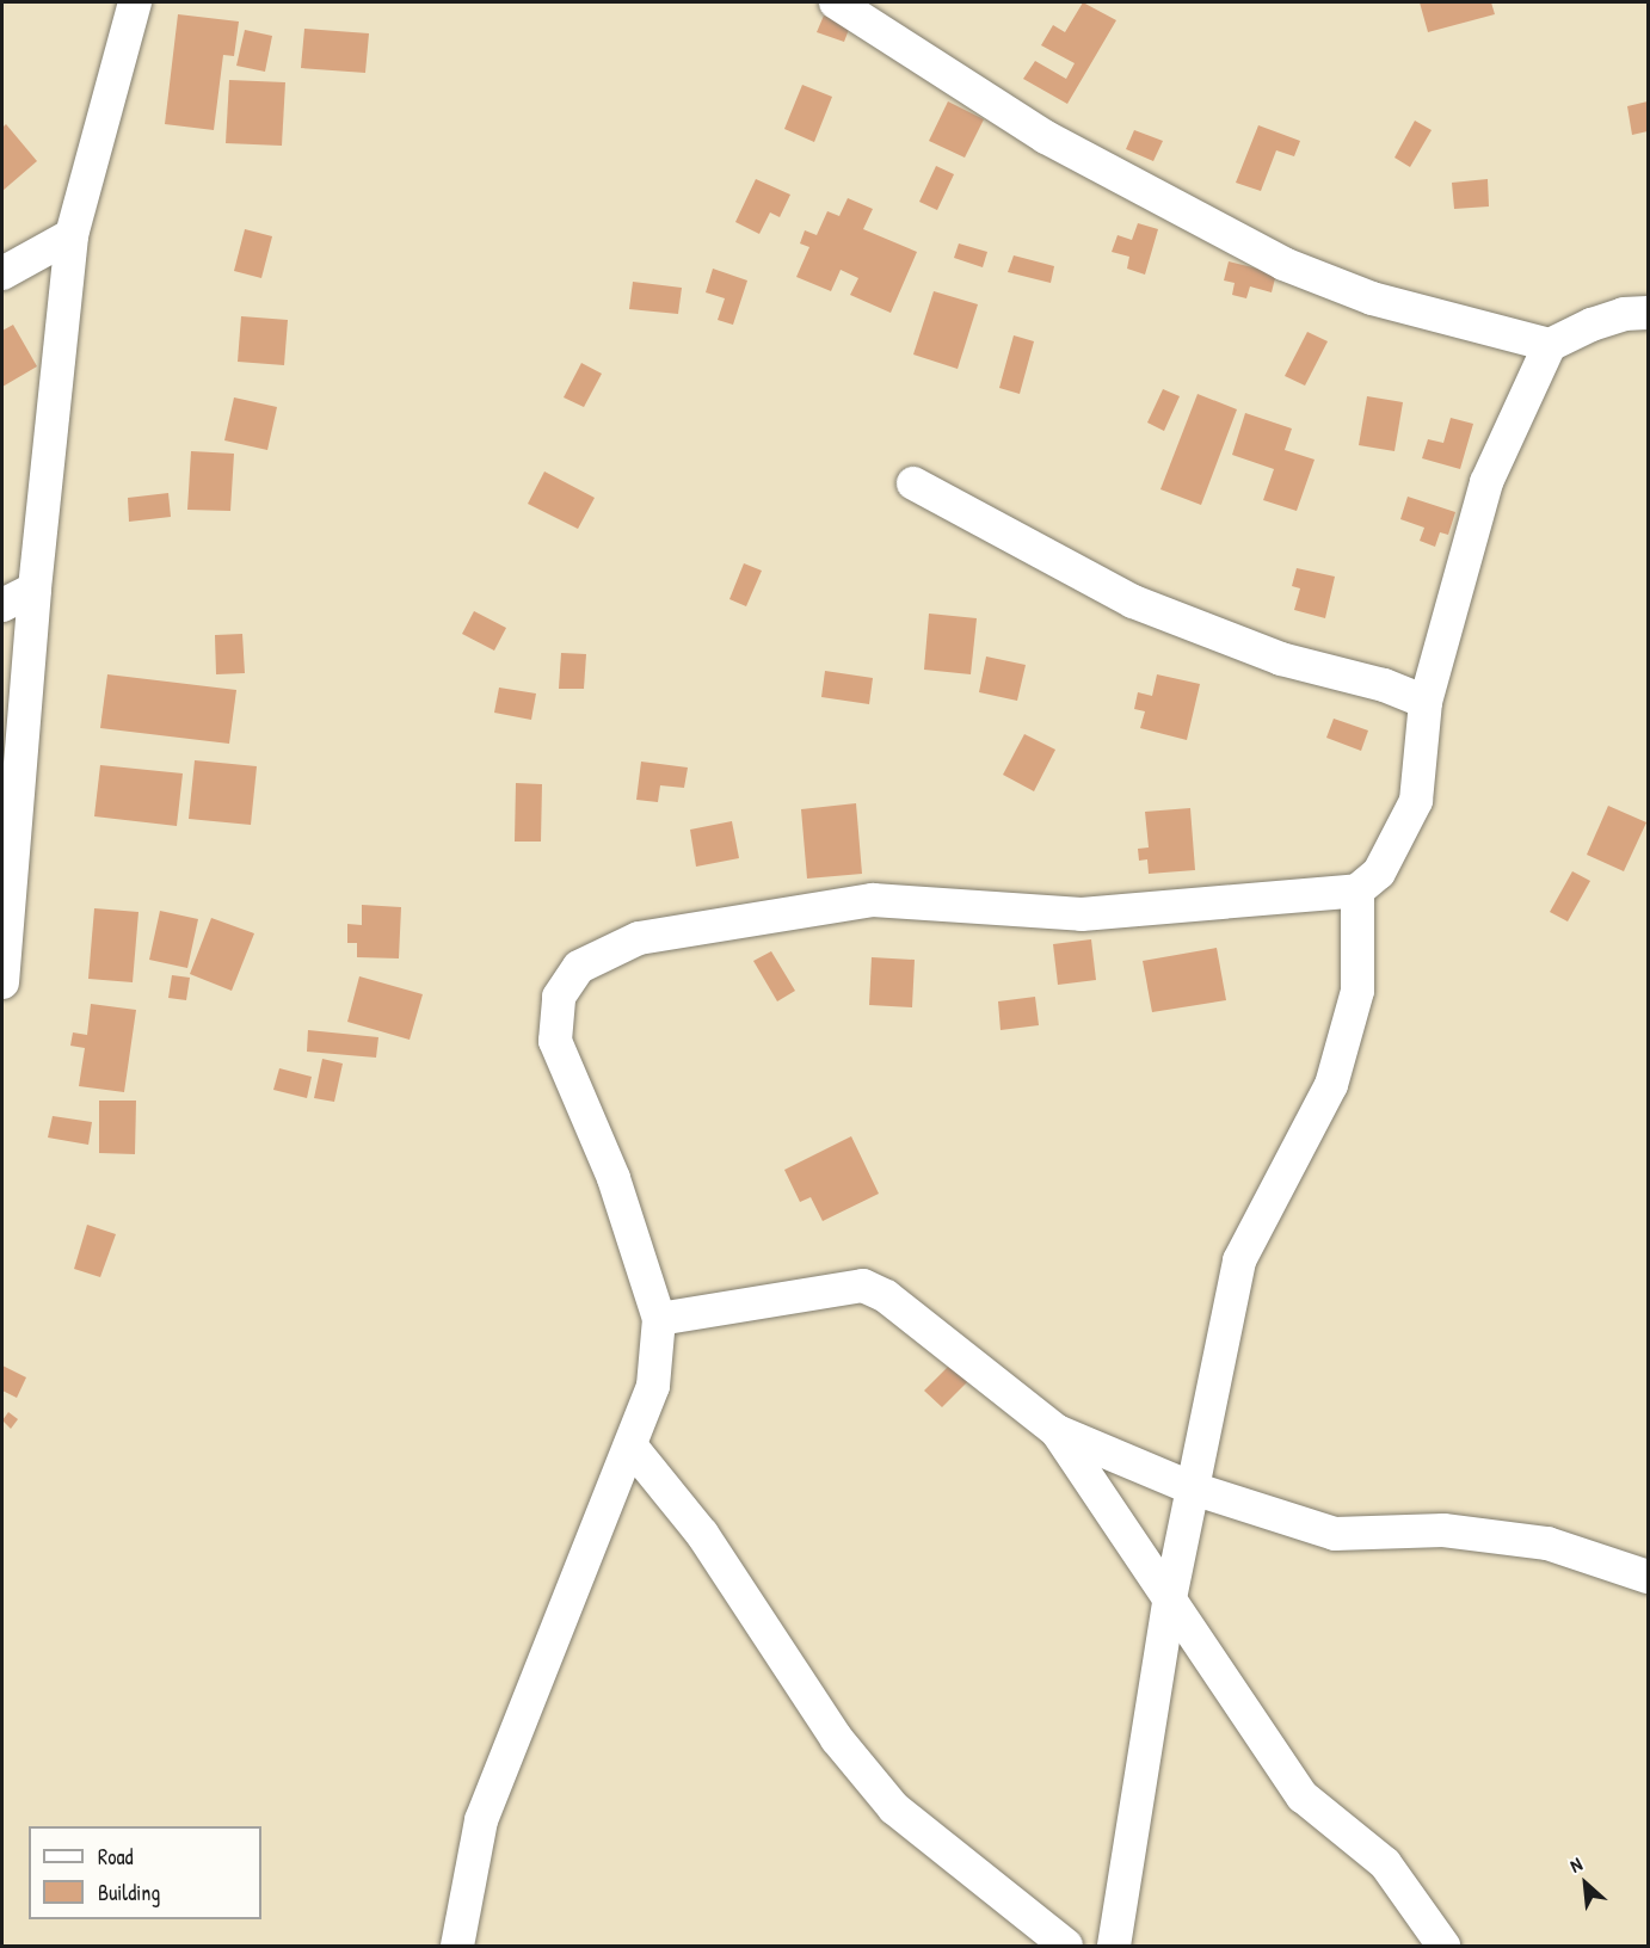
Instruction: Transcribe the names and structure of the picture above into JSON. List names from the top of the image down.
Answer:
{
  "legend": ["Road", "Building"],
  "north": "top left"
}
